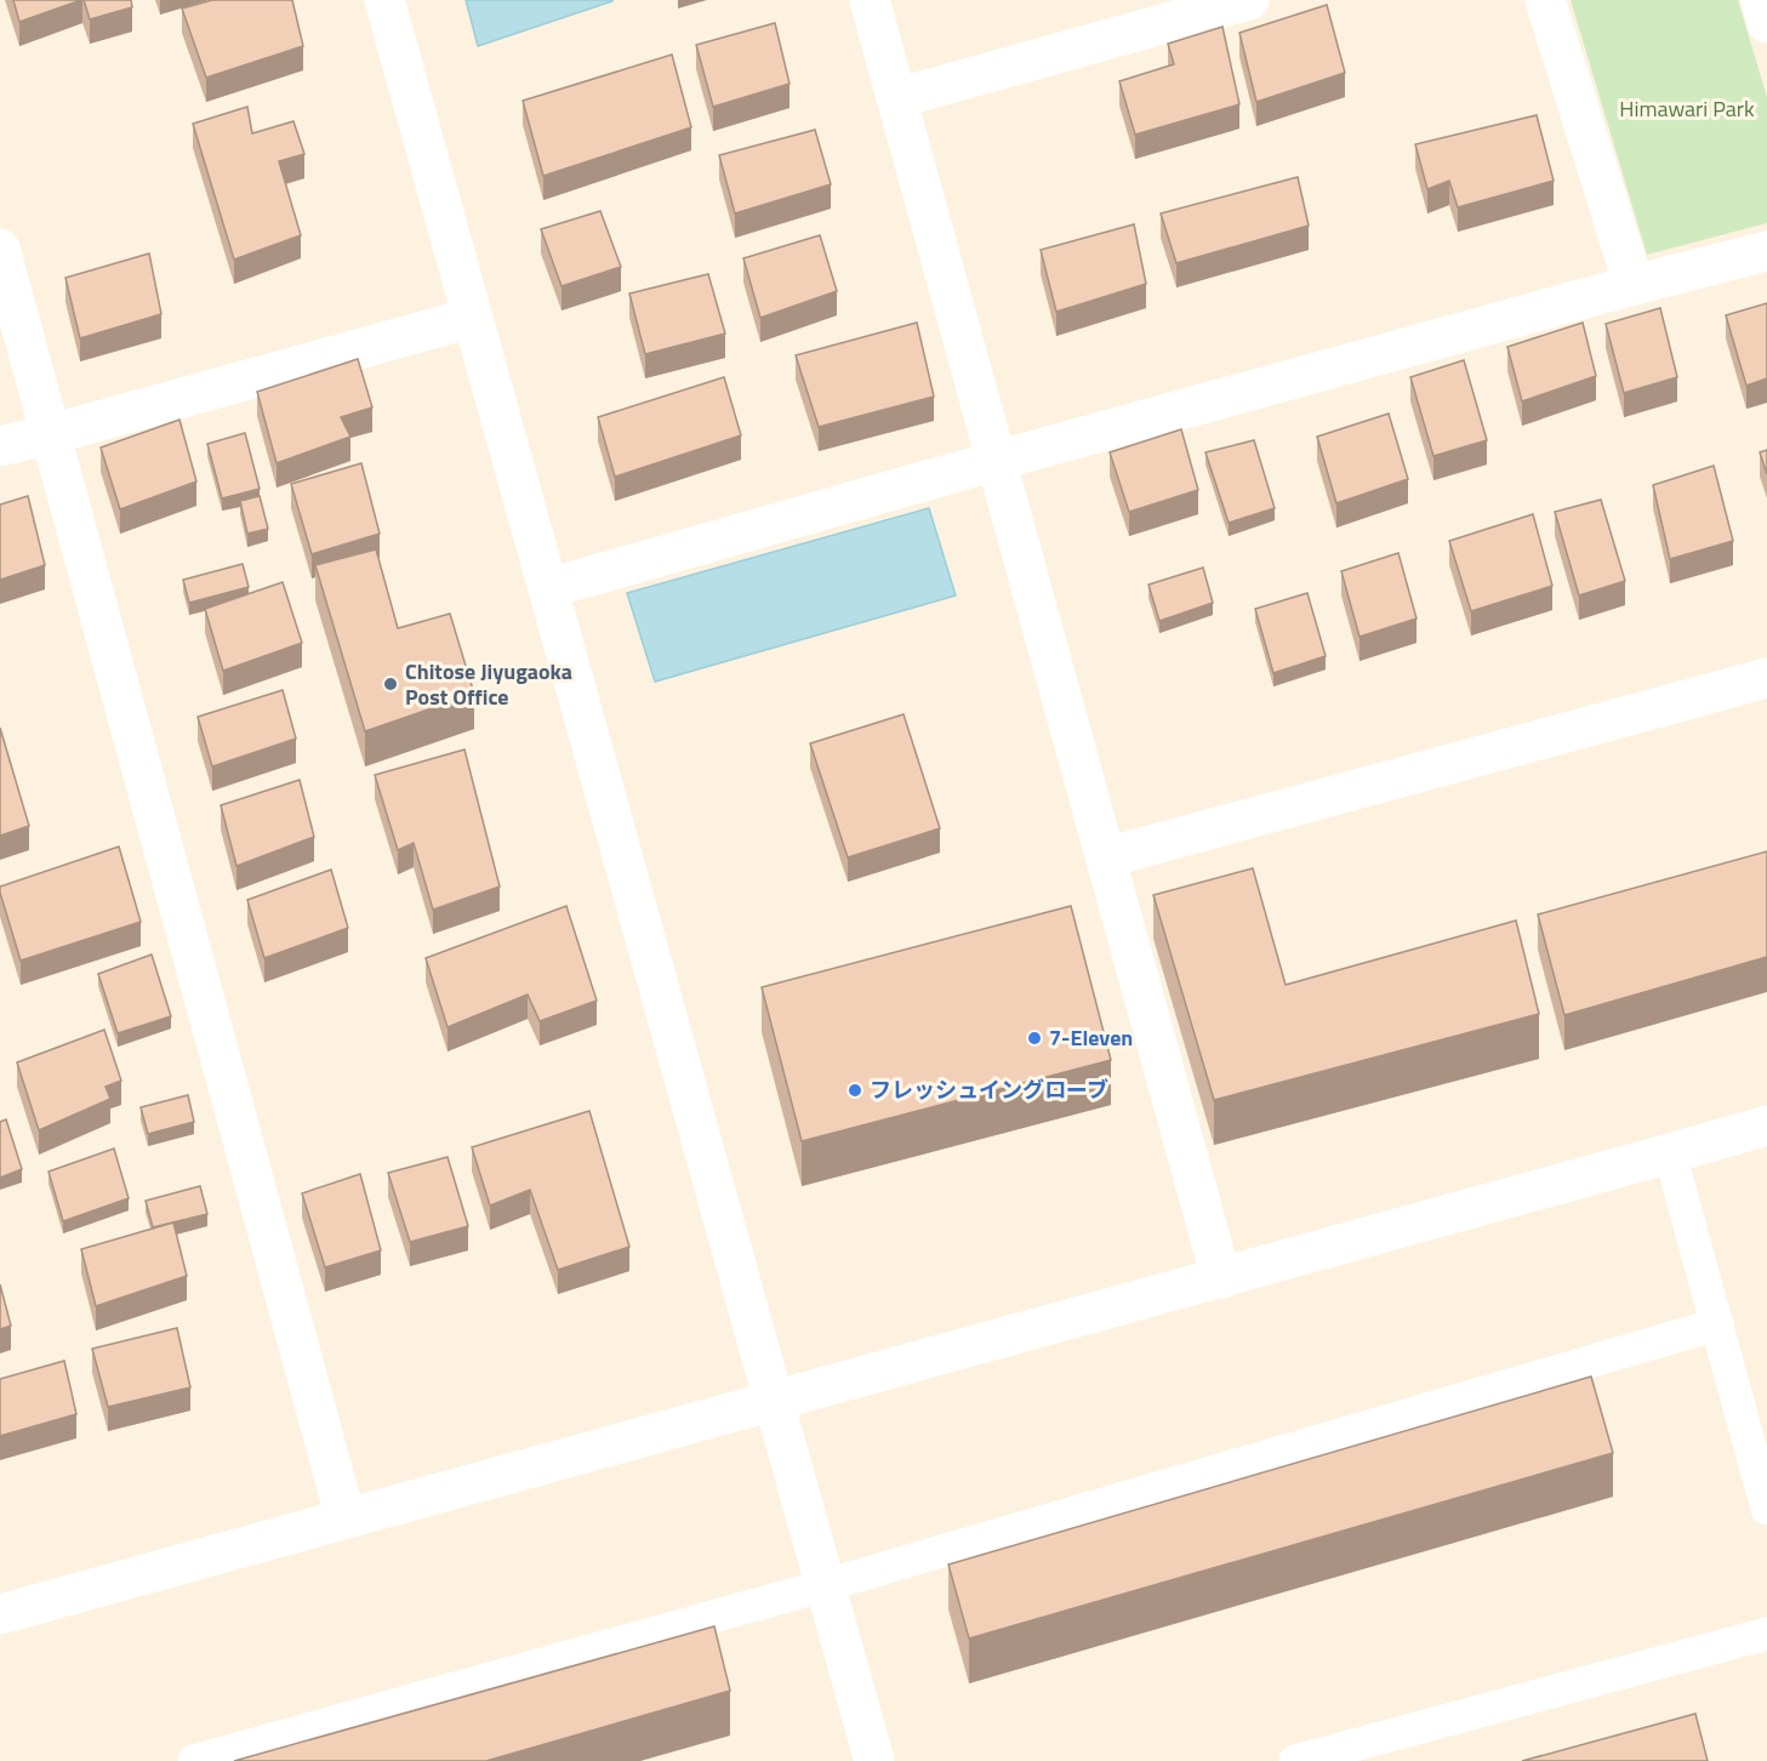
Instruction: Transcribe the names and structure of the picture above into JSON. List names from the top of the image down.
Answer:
{
  "parks": ["Himawari Park"],
  "places": ["Chitose Jiyugaoka Post Office", "7-Eleven", "フレッシュイングローブ"]
}
